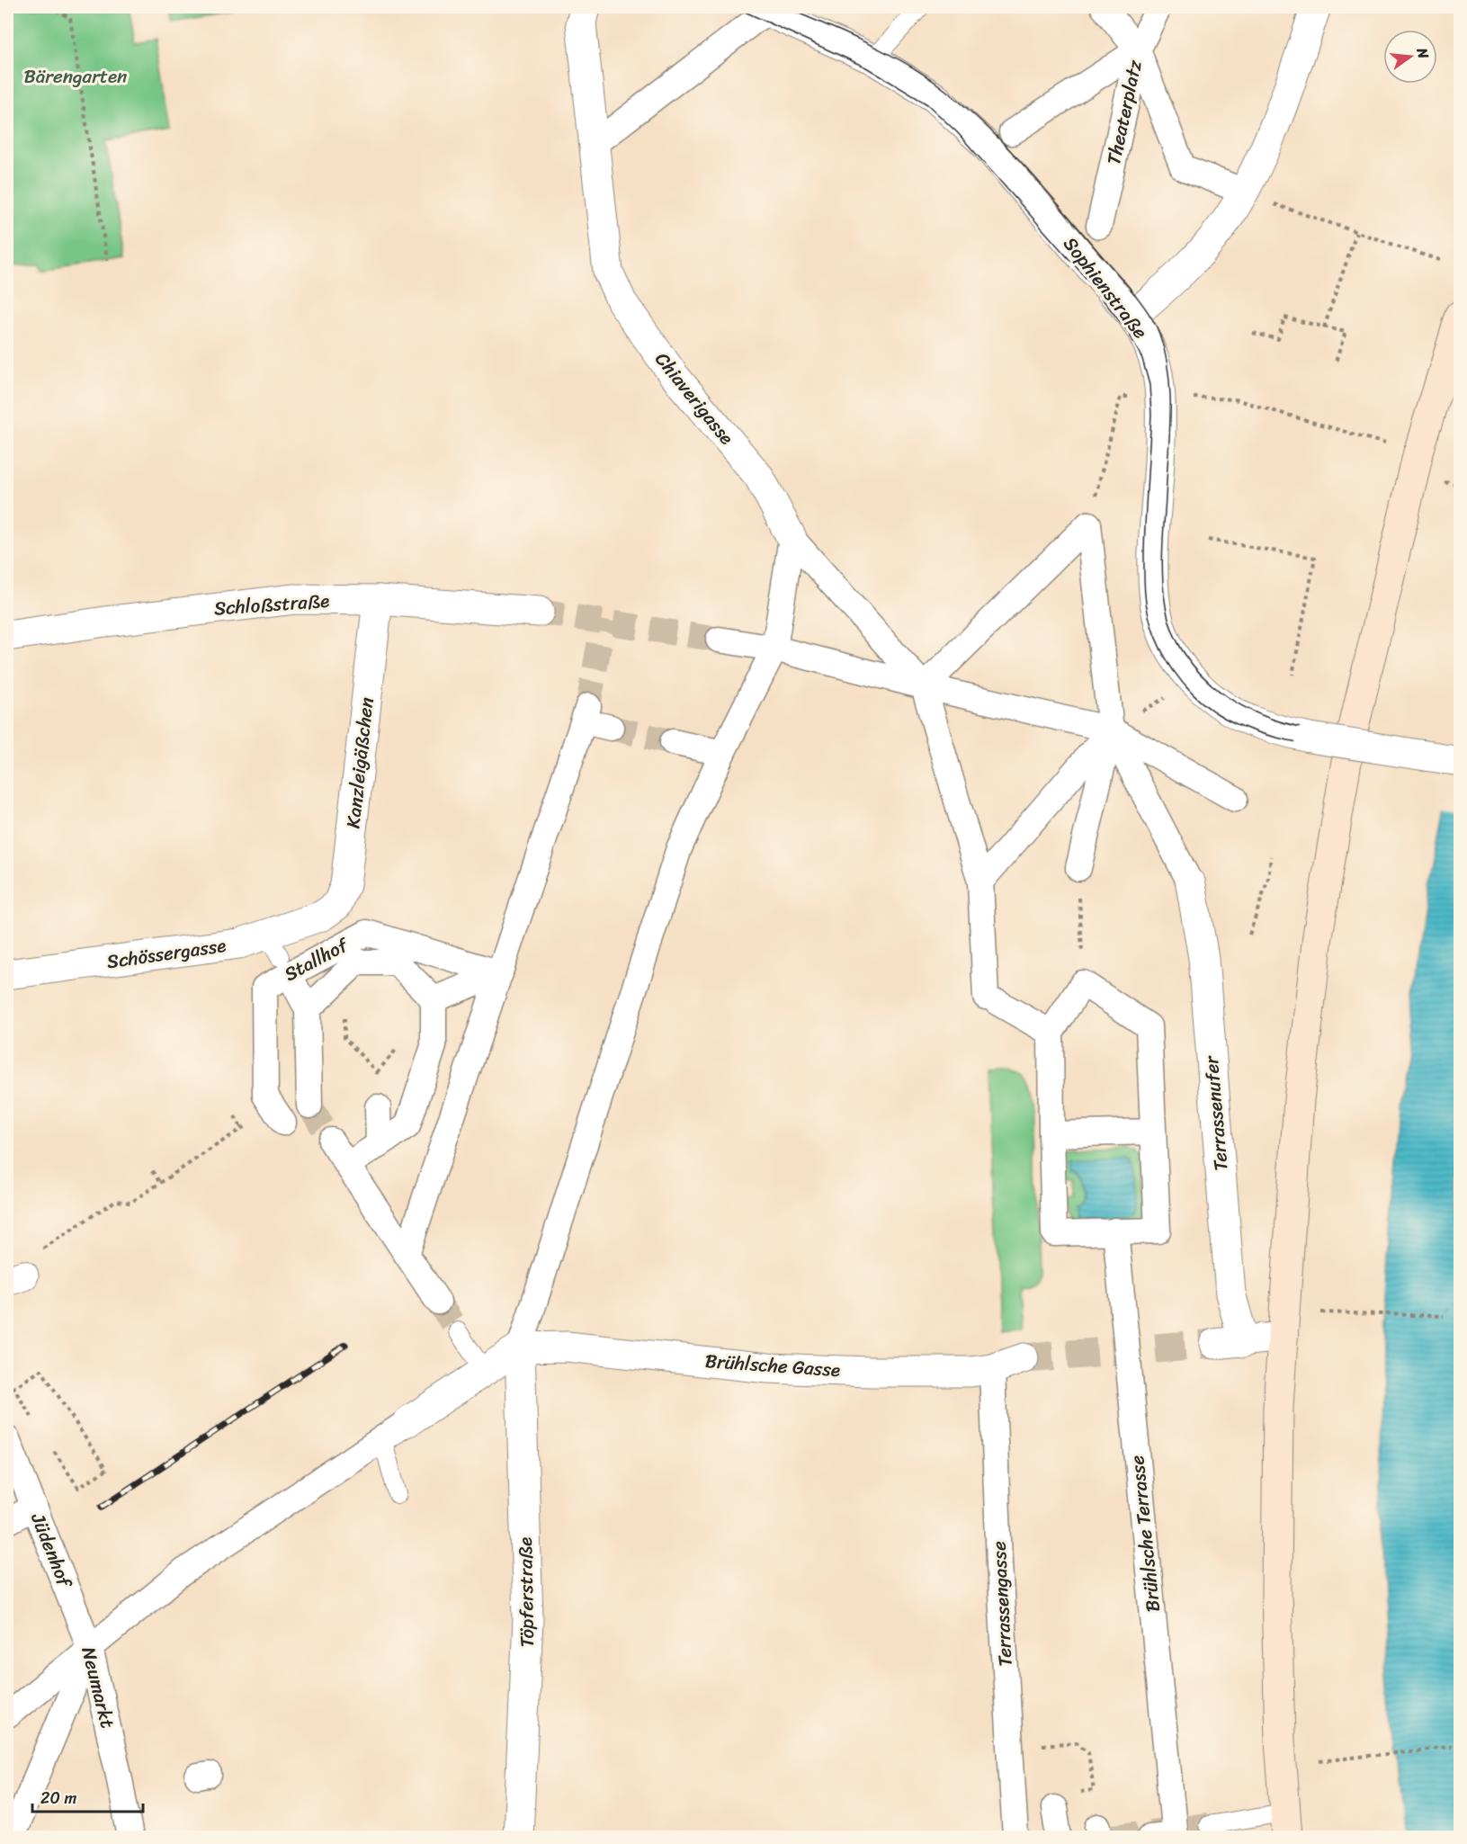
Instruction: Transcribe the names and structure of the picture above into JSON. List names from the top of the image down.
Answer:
{
  "streets": {
    "street": [
      "Theaterplatz",
      "Sophienstraße",
      "Chiaverigasse",
      "Schloßstraße",
      "Kanzleigäßchen",
      "Schössergasse",
      "Stallhof",
      "Terrassenufer",
      "Brühlsche Gasse",
      "Brühlsche Terrasse",
      "Jüdenhof",
      "Töpferstraße",
      "Terrassengasse",
      "Neumarkt"
    ]
  },
  "crossings": [
    ["Schloßstraße", "Kanzleigäßchen"],
    ["Kanzleigäßchen", "Schössergasse"],
    ["Brühlsche Gasse", "Töpferstraße"],
    ["Brühlsche Gasse", "Terrassengasse"],
    ["Jüdenhof", "Neumarkt"]
  ],
  "parks": ["Bärengarten"],
  "scale_bar": "20 m",
  "north": "right"
}
